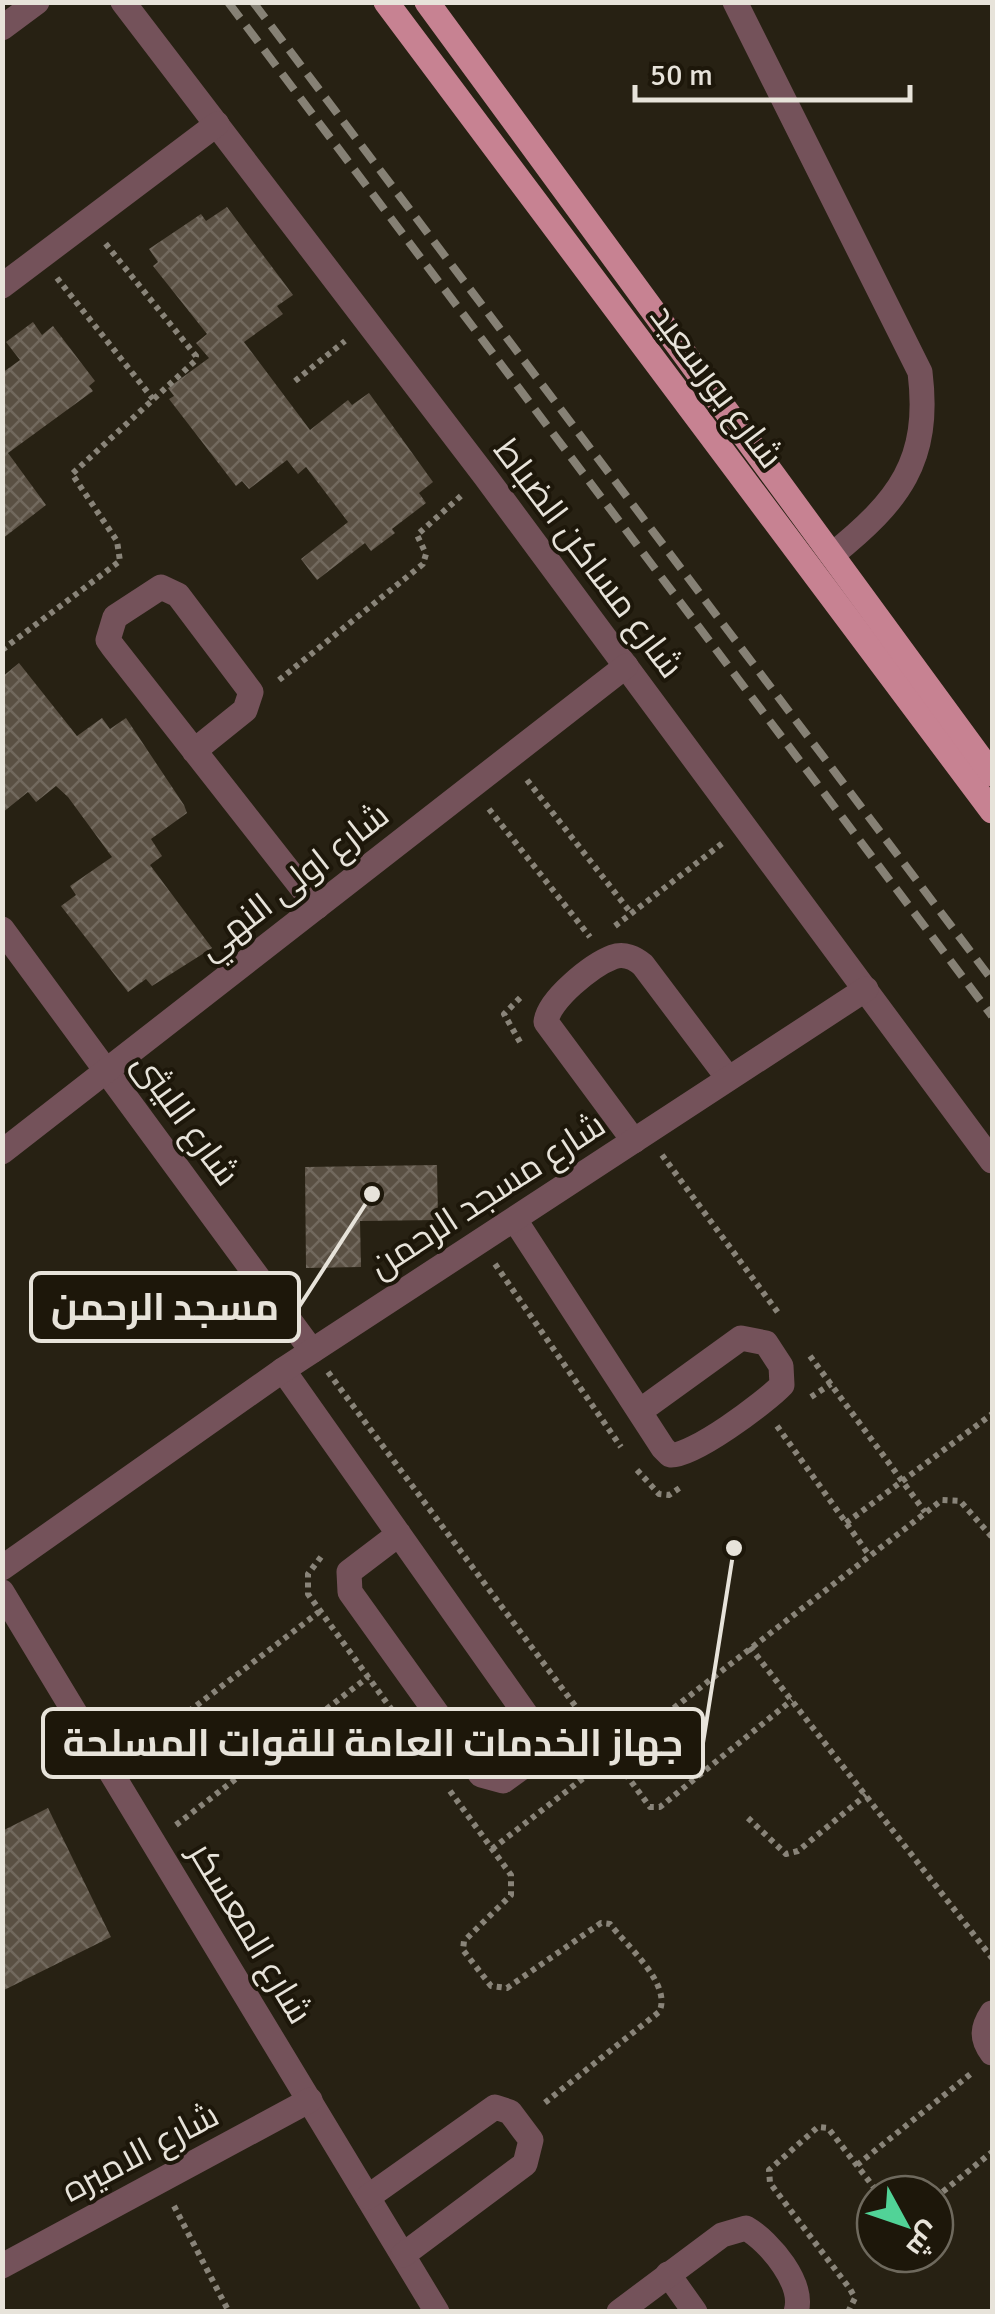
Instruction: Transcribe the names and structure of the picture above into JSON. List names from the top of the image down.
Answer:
{
  "streets": {
    "main road": ["شارع بورسعيد"],
    "street": [
      "شارع مساكن الضباط",
      "شارع اولى النهي",
      "شارع الليثى",
      "شارع مسجد الرحمن",
      "شارع المعسكر",
      "شارع الاميره"
    ]
  },
  "crossings": [
    ["شارع مساكن الضباط", "شارع اولى النهي"],
    ["شارع مساكن الضباط", "شارع مسجد الرحمن"],
    ["شارع اولى النهي", "شارع الليثى"],
    ["شارع الليثى", "شارع مسجد الرحمن"],
    ["شارع المعسكر", "شارع الاميره"]
  ],
  "places": ["مسجد الرحمن", "جهاز الخدمات العامة للقوات المسلحة"],
  "scale_bar": "50 m",
  "north": "bottom right"
}
